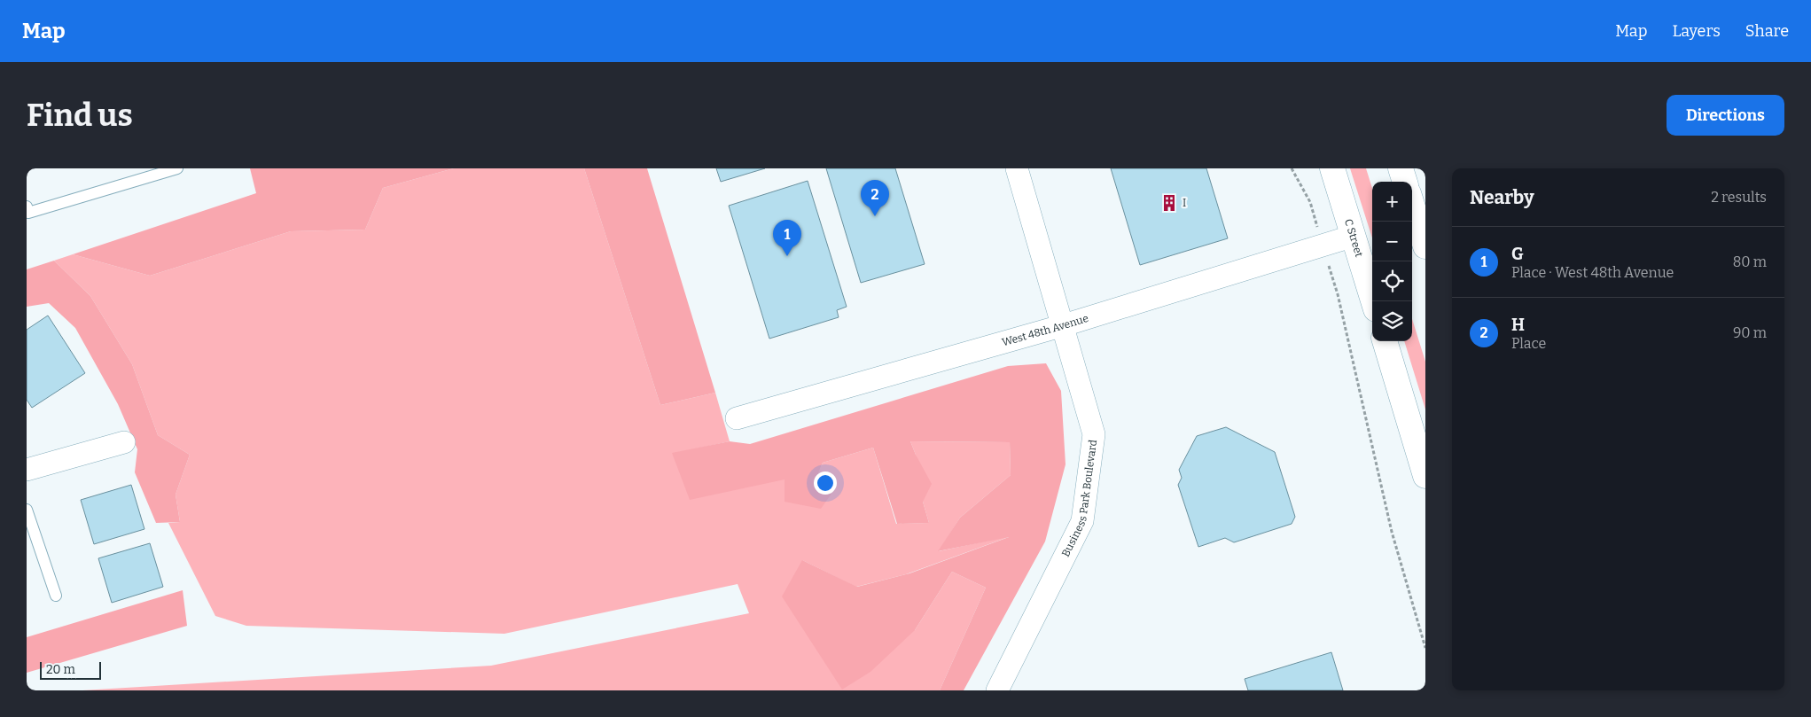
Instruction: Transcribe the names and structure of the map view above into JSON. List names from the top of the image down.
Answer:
{
  "streets": {
    "main road": ["C Street"],
    "street": ["West 48th Avenue", "Business Park Boulevard"]
  },
  "crossings": [
    ["C Street", "West 48th Avenue"],
    ["West 48th Avenue", "Business Park Boulevard"]
  ],
  "places": {
    "building": ["I"]
  },
  "scale_bar": "20 m",
  "page": {
    "header": "Map",
    "nav": ["Map", "Layers", "Share"],
    "buttons": "Directions",
    "title": "Find us",
    "heading": ["Nearby", "2 results"],
    "pins": ["2", "1"],
    "map_buttons": ["+", "−"],
    "list": [
      {
        "mark": "1",
        "name": "G",
        "note": "Place · West 48th Avenue",
        "value": "80 m"
      },
      {
        "mark": "2",
        "name": "H",
        "note": "Place",
        "value": "90 m"
      }
    ],
    "scale": "20 m"
  }
}
